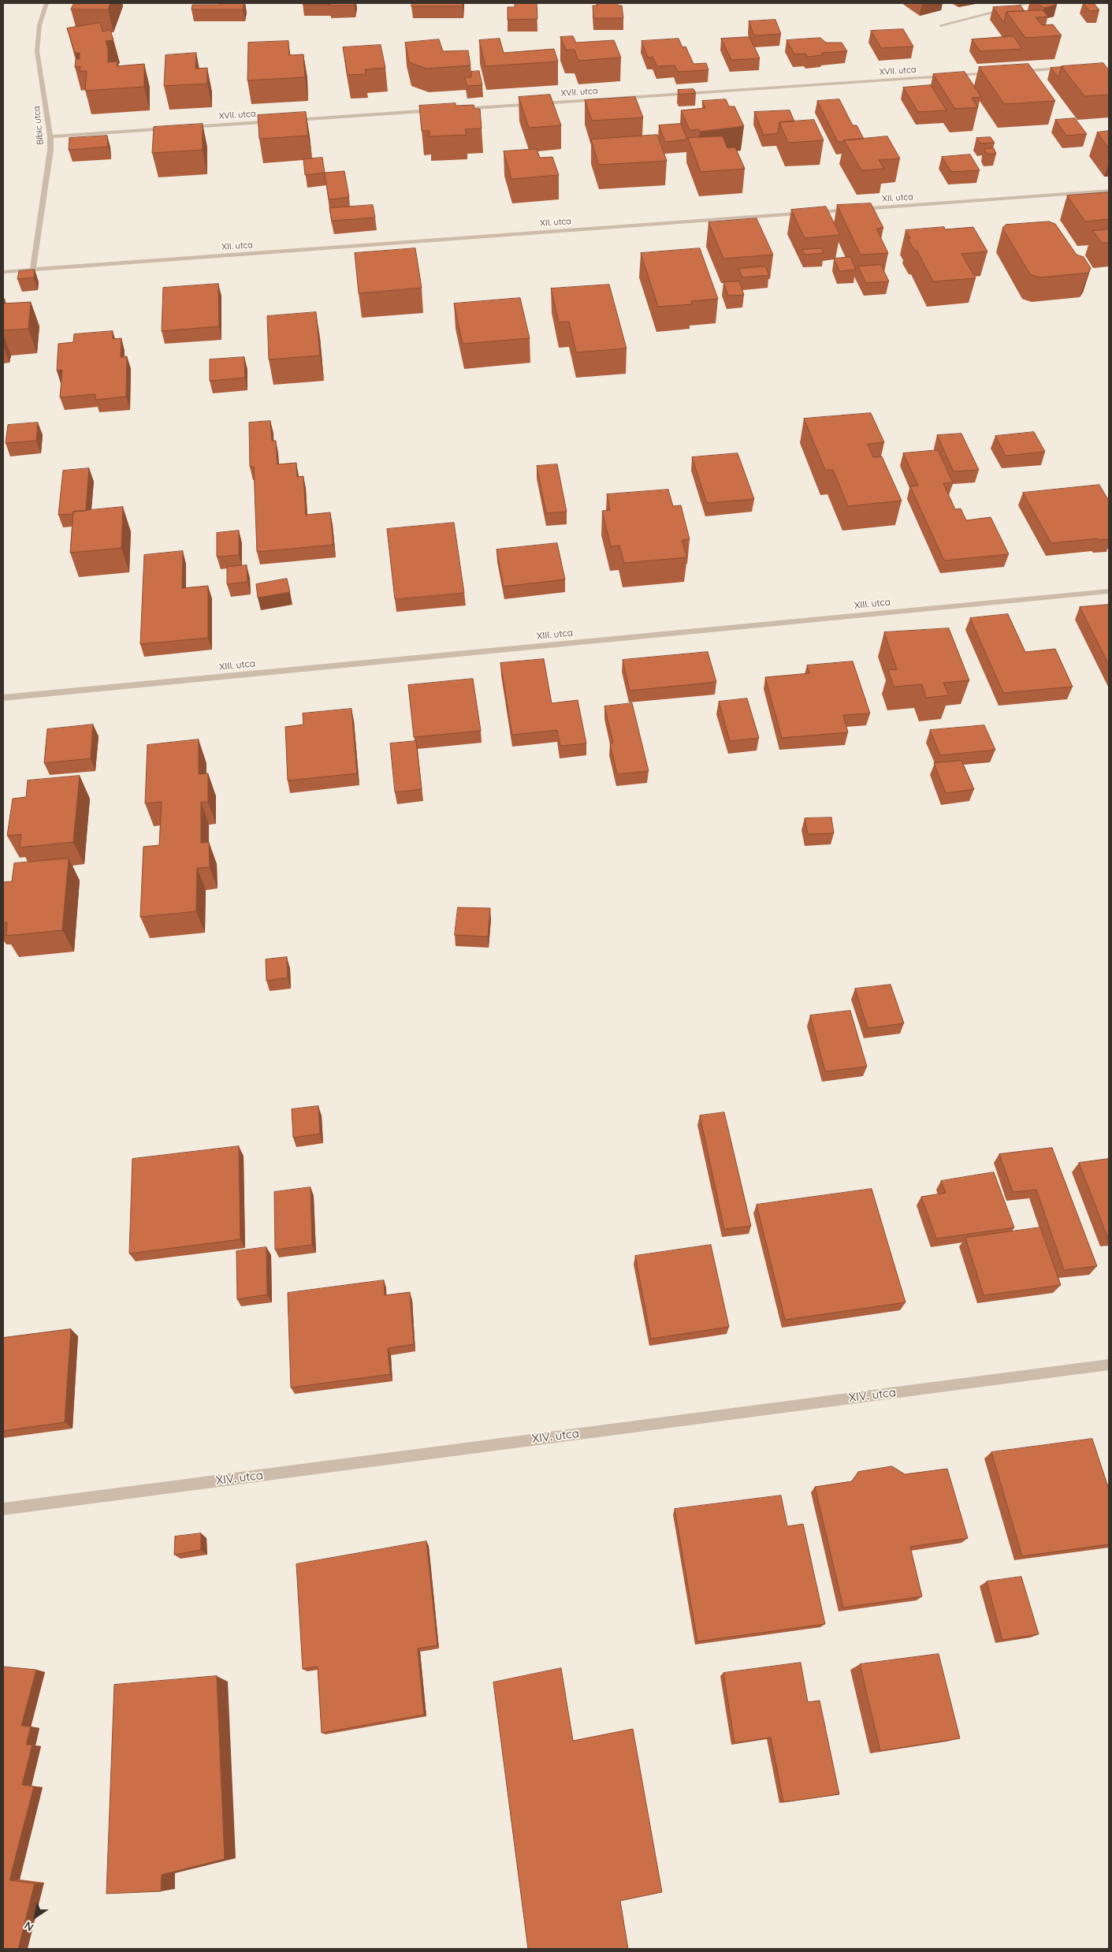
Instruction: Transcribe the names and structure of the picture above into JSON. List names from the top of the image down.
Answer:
{
  "streets": {
    "street": [
      "XVII. utca",
      "Bíbic utca",
      "XII. utca",
      "XIII. utca",
      "XIV. utca"
    ]
  },
  "crossings": [
    ["Bíbic utca", "XII. utca"]
  ],
  "north": "bottom left"
}
